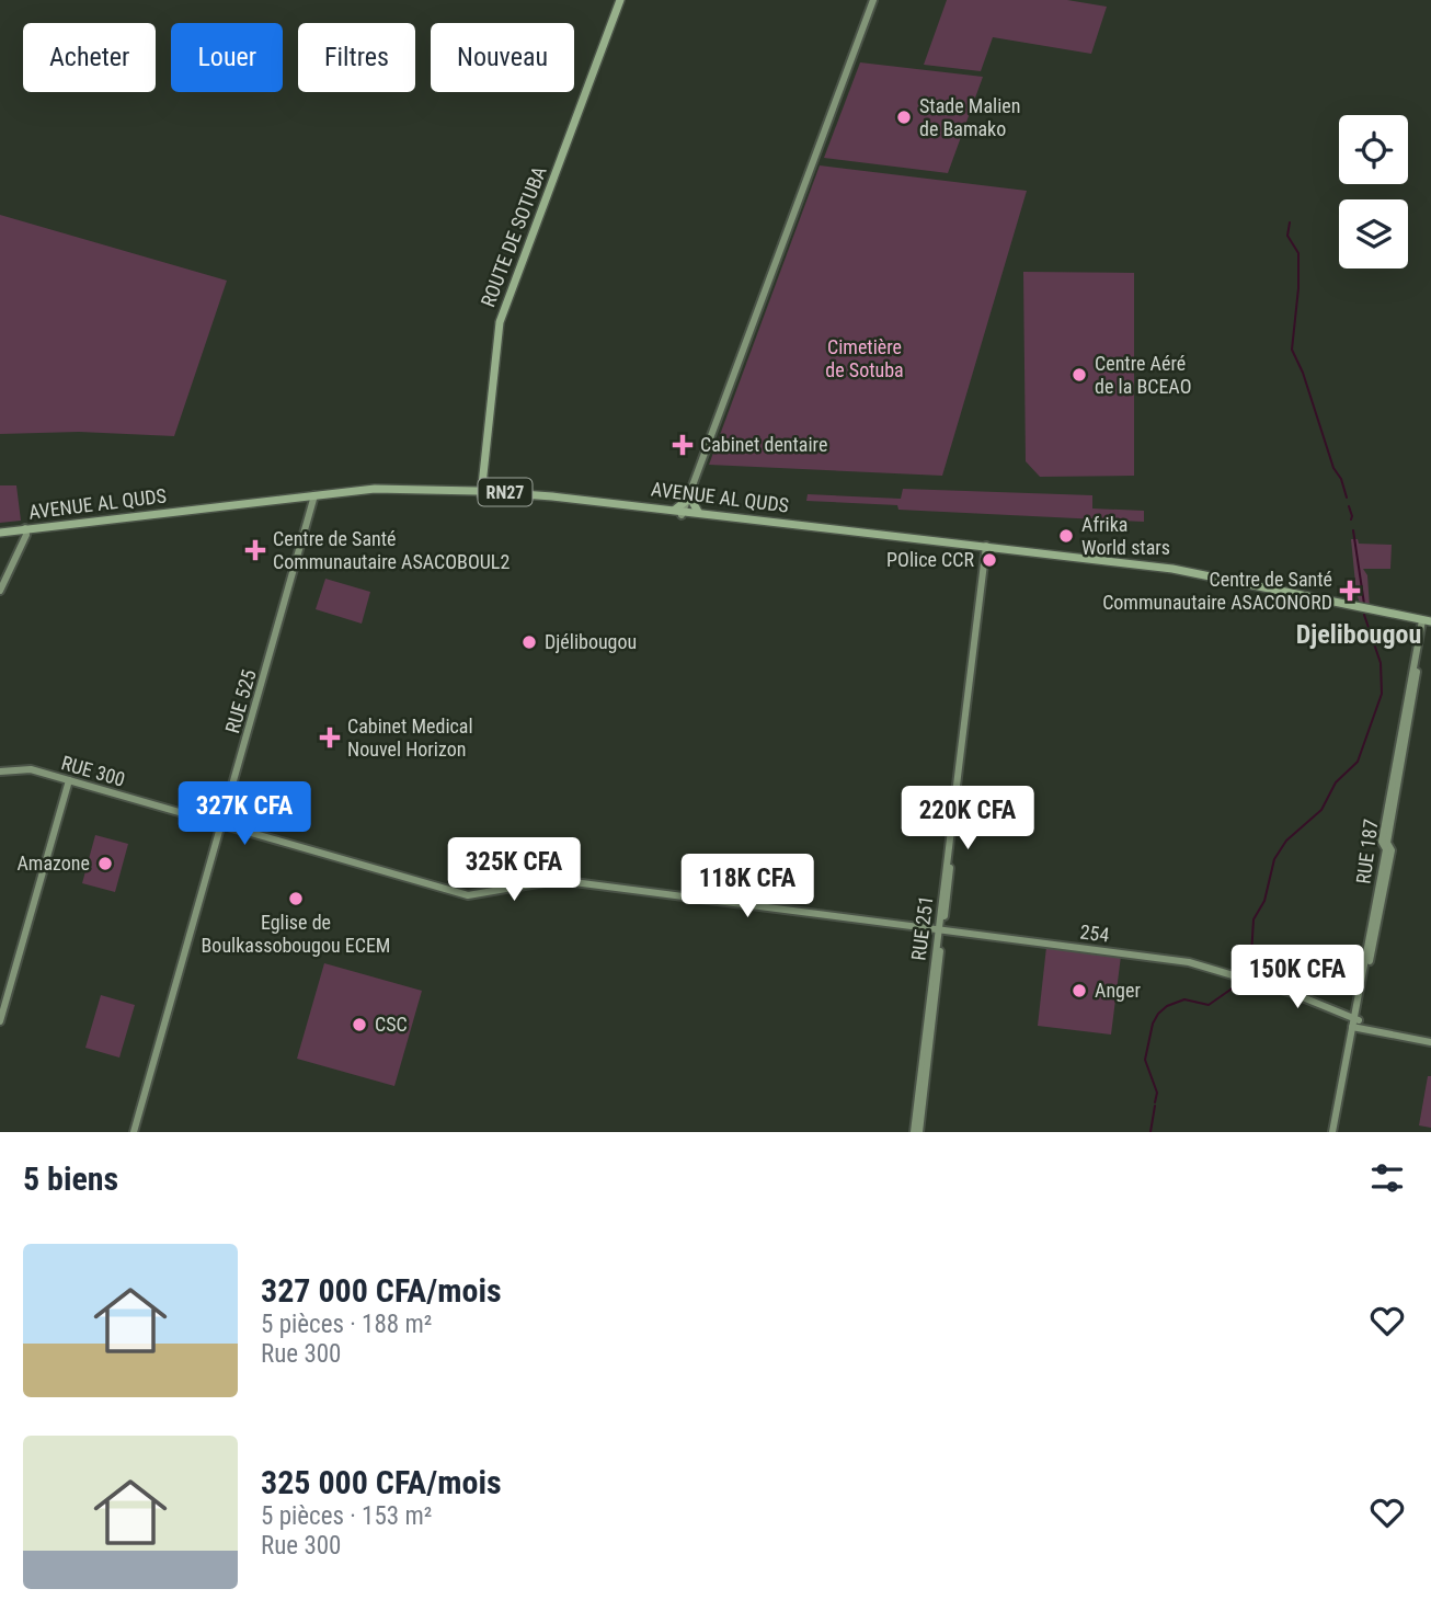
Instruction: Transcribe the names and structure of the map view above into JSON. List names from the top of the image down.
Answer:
{
  "streets": {
    "main road": ["ROUTE DE SOTUBA", "RN27", "AVENUE AL QUDS"],
    "street": [
      "RUE 525",
      "RUE 300",
      "RUE 187",
      "RUE 251",
      "254"
    ]
  },
  "crossings": [
    ["ROUTE DE SOTUBA", "AVENUE AL QUDS"],
    ["AVENUE AL QUDS", "RUE 525"],
    ["AVENUE AL QUDS", "RUE 187"],
    ["AVENUE AL QUDS", "RUE 251"],
    ["RUE 525", "RUE 300"],
    ["RUE 300", "RUE 251"],
    ["RUE 300", "254"],
    ["RUE 187", "254"],
    ["RUE 251", "254"]
  ],
  "districts": ["Djelibougou"],
  "parks": ["Cimetière de Sotuba"],
  "places": {
    "other": [
      "Stade Malien de Bamako",
      "Centre Aéré de la BCEAO",
      "Afrika World stars",
      "POlice CCR",
      "Djélibougou",
      "Amazone",
      "Eglise de Boulkassobougou ECEM",
      "Anger",
      "CSC"
    ],
    "health": [
      "Cabinet dentaire",
      "Centre de Santé Communautaire ASACOBOUL2",
      "Centre de Santé Communautaire ASACONORD",
      "Cabinet Medical Nouvel Horizon"
    ]
  },
  "page": {
    "chip": [
      "Acheter",
      "Louer",
      "Filtres",
      "Nouveau"
    ],
    "price": [
      "327K CFA",
      "220K CFA",
      "325K CFA",
      "118K CFA",
      "150K CFA"
    ],
    "heading": "5 biens",
    "list": [
      {
        "name": "327 000 CFA/mois",
        "note": "5 pièces · 188 m² · Rue 300"
      },
      {
        "name": "325 000 CFA/mois",
        "note": "5 pièces · 153 m² · Rue 300"
      }
    ]
  }
}
